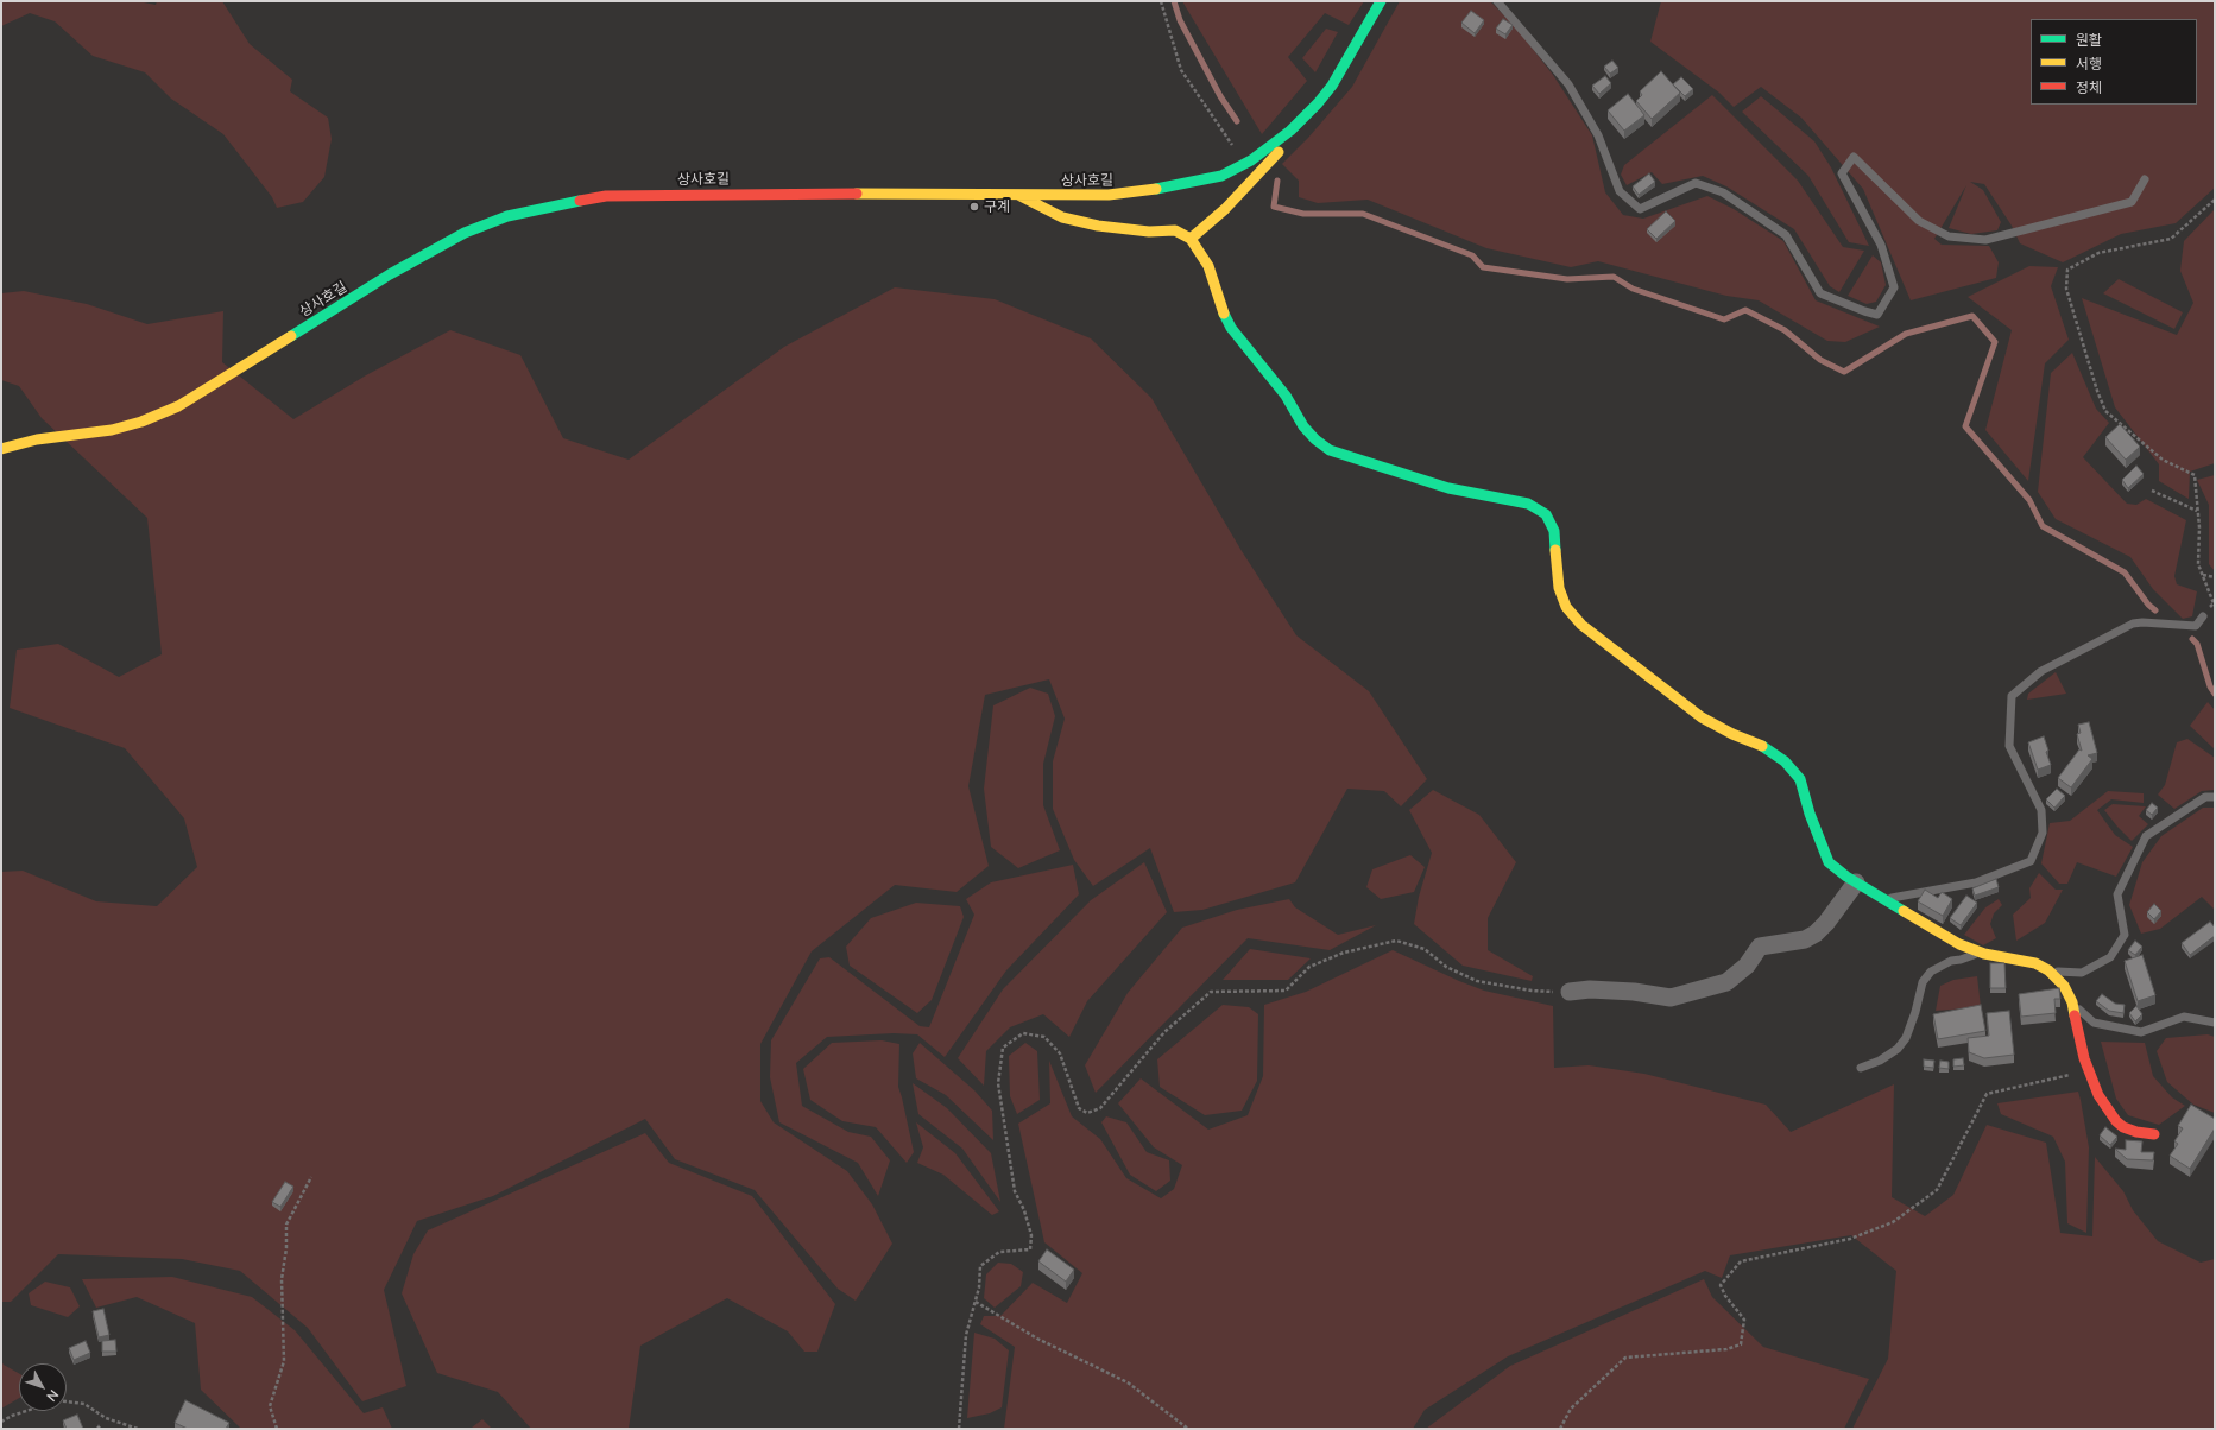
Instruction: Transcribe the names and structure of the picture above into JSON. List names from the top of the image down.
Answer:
{
  "streets": {
    "street": ["상사호길"]
  },
  "places": ["구계"],
  "legend": ["원활", "서행", "정체"],
  "north": "bottom right"
}
